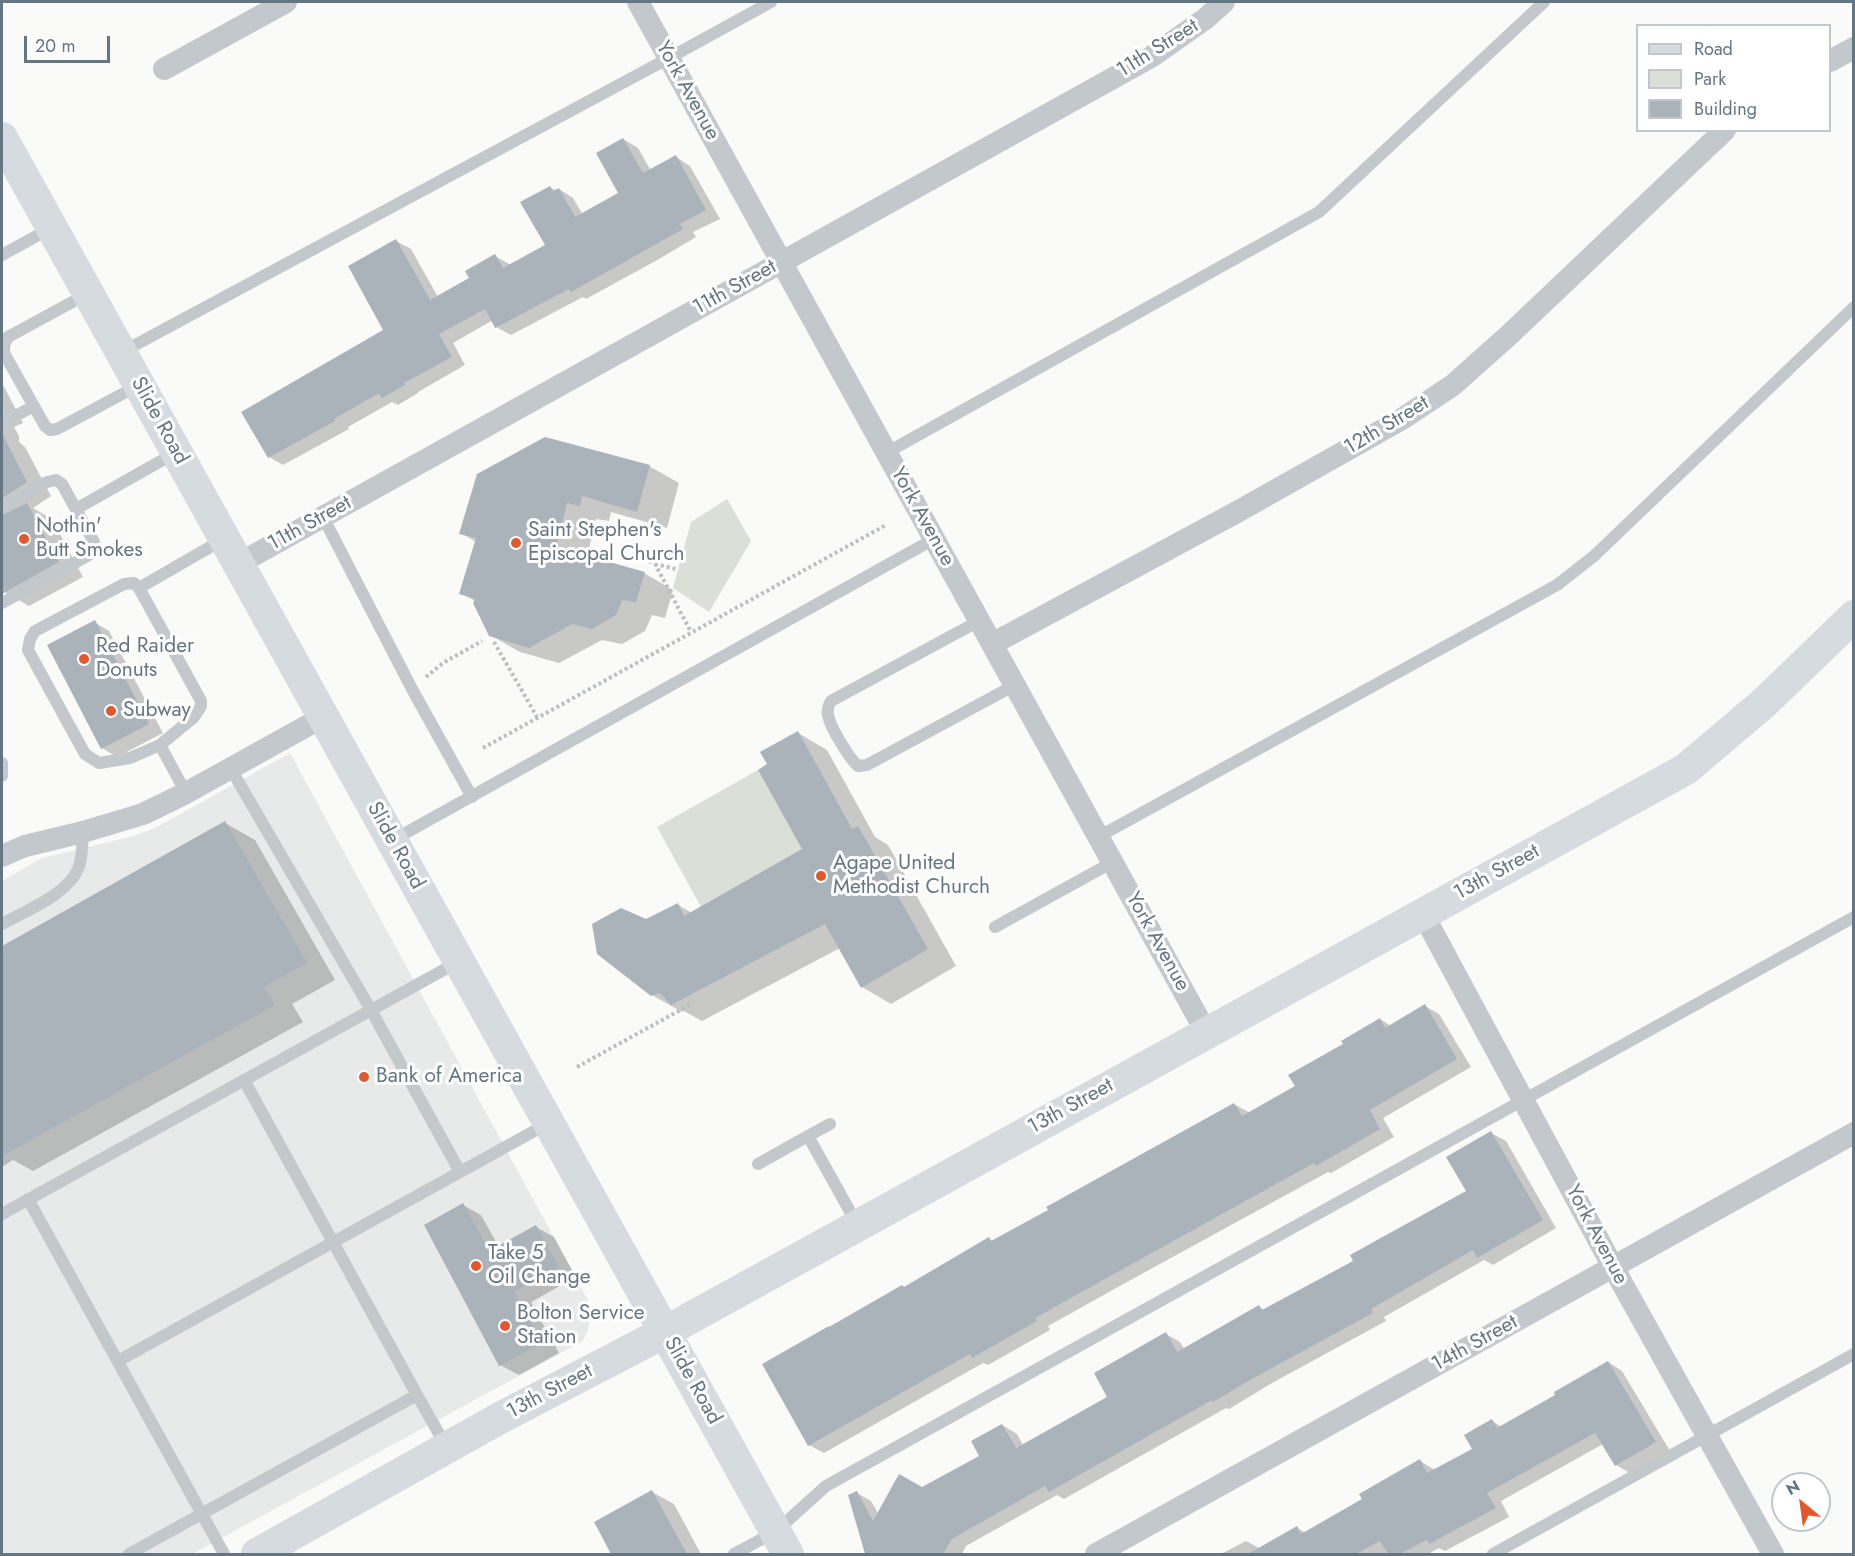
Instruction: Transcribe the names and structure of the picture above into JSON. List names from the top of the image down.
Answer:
{
  "streets": {
    "street": [
      "11th Street",
      "York Avenue",
      "Slide Road",
      "12th Street",
      "13th Street",
      "14th Street"
    ]
  },
  "crossings": [
    ["11th Street", "York Avenue"],
    ["11th Street", "Slide Road"],
    ["York Avenue", "12th Street"],
    ["York Avenue", "13th Street"],
    ["York Avenue", "14th Street"],
    ["Slide Road", "13th Street"]
  ],
  "places": [
    "Nothin' Butt Smokes",
    "Saint Stephen's Episcopal Church",
    "Red Raider Donuts",
    "Subway",
    "Agape United Methodist Church",
    "Bank of America",
    "Take 5 Oil Change",
    "Bolton Service Station"
  ],
  "legend": ["Road", "Park", "Building"],
  "scale_bar": "20 m",
  "north": "top left"
}
